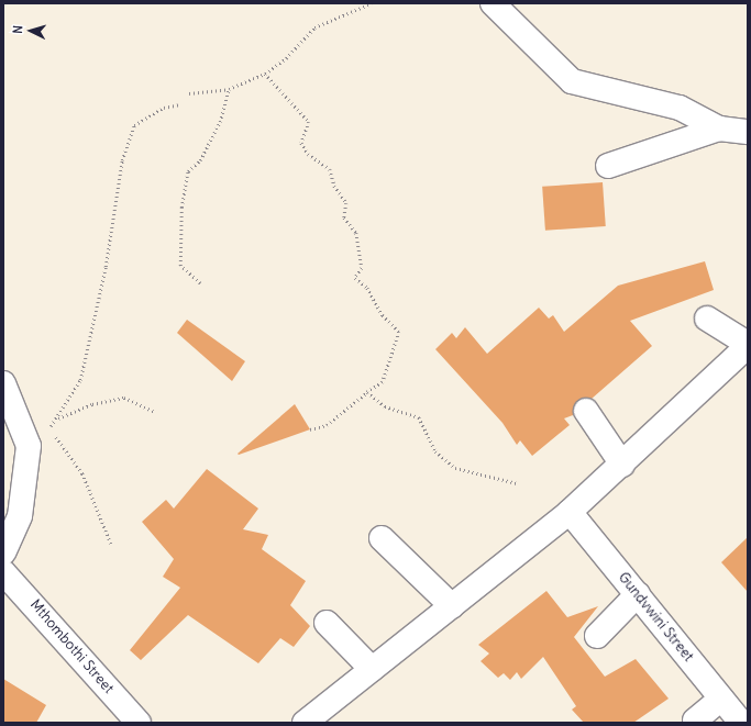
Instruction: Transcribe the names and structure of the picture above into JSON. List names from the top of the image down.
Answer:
{
  "streets": {
    "street": ["Gundvwini Street", "Mthombothi Street"]
  },
  "north": "left"
}
